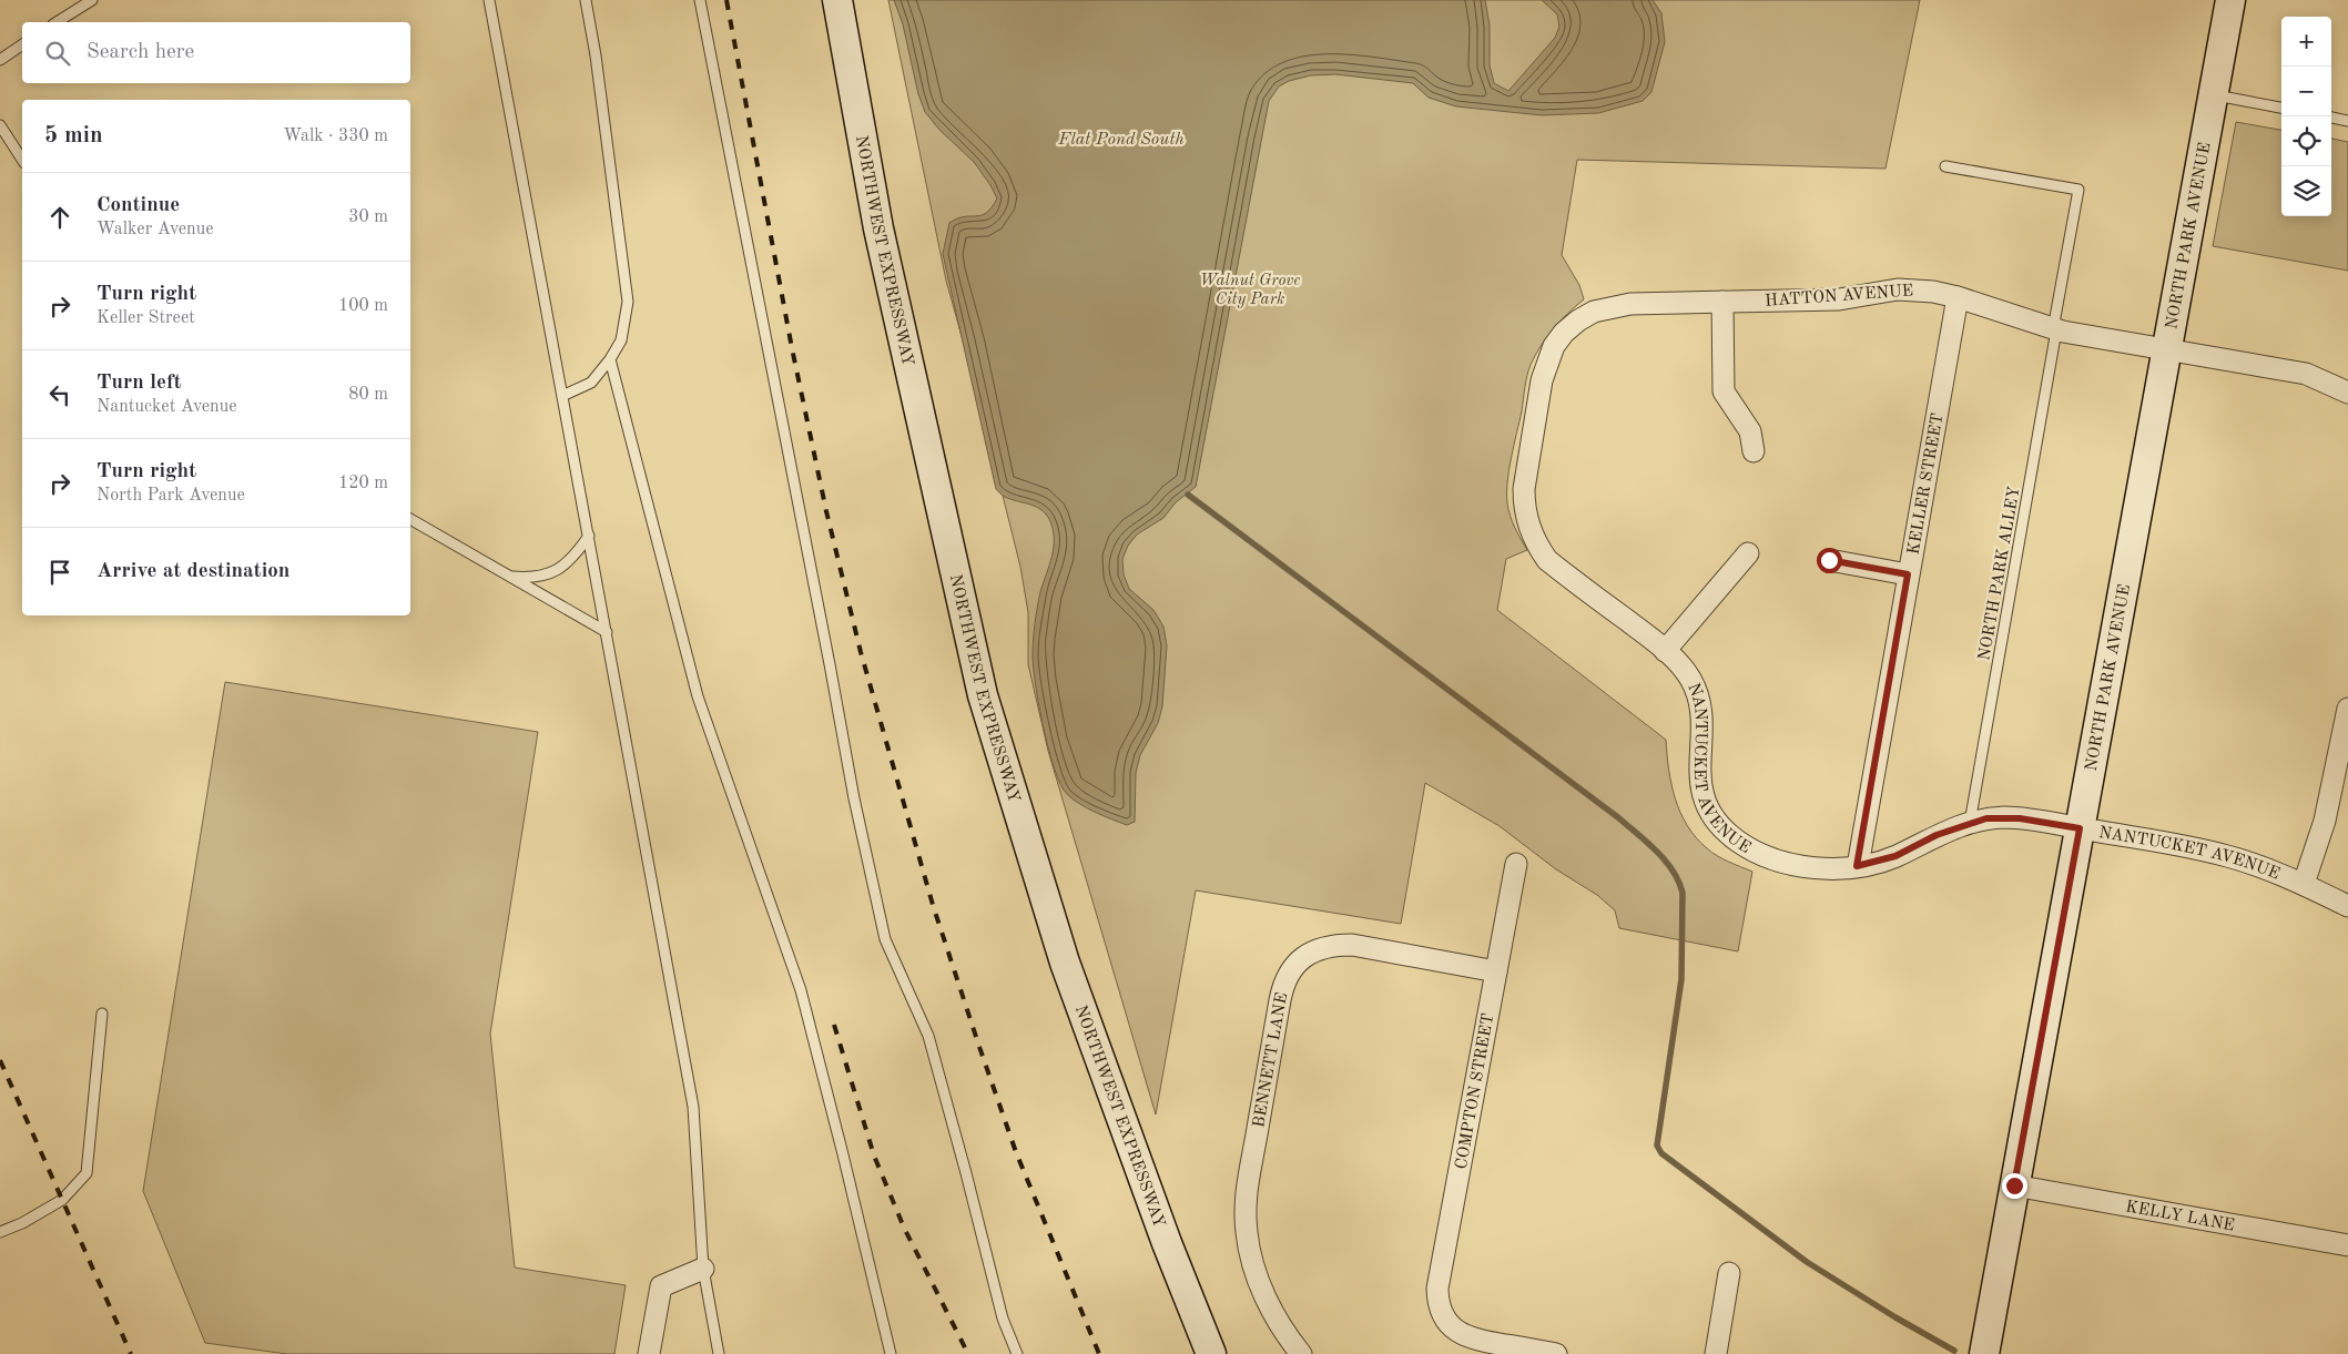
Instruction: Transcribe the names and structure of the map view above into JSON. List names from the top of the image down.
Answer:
{
  "streets": {
    "main road": ["NORTH PARK AVENUE", "NORTHWEST EXPRESSWAY"],
    "street": [
      "HATTON AVENUE",
      "KELLER STREET",
      "NANTUCKET AVENUE",
      "BENNETT LANE",
      "COMPTON STREET",
      "KELLY LANE"
    ],
    "lane": ["NORTH PARK ALLEY"]
  },
  "crossings": [
    ["NORTH PARK AVENUE", "HATTON AVENUE"],
    ["NORTH PARK AVENUE", "NANTUCKET AVENUE"],
    ["NORTH PARK AVENUE", "KELLY LANE"],
    ["HATTON AVENUE", "KELLER STREET"],
    ["HATTON AVENUE", "NORTH PARK ALLEY"],
    ["HATTON AVENUE", "NANTUCKET AVENUE"],
    ["KELLER STREET", "NANTUCKET AVENUE"],
    ["NORTH PARK ALLEY", "NANTUCKET AVENUE"],
    ["BENNETT LANE", "COMPTON STREET"]
  ],
  "water": ["Flat Pond South"],
  "parks": ["Walnut Grove City Park"],
  "page": {
    "map_buttons": ["+", "−"],
    "search": "Search here",
    "heading": ["5 min", "Walk · 330 m"],
    "list": [
      ["Continue", "Walker Avenue", "30 m"],
      ["Turn right", "Keller Street", "100 m"],
      ["Turn left", "Nantucket Avenue", "80 m"],
      ["Turn right", "North Park Avenue", "120 m"],
      "Arrive at destination"
    ]
  }
}
